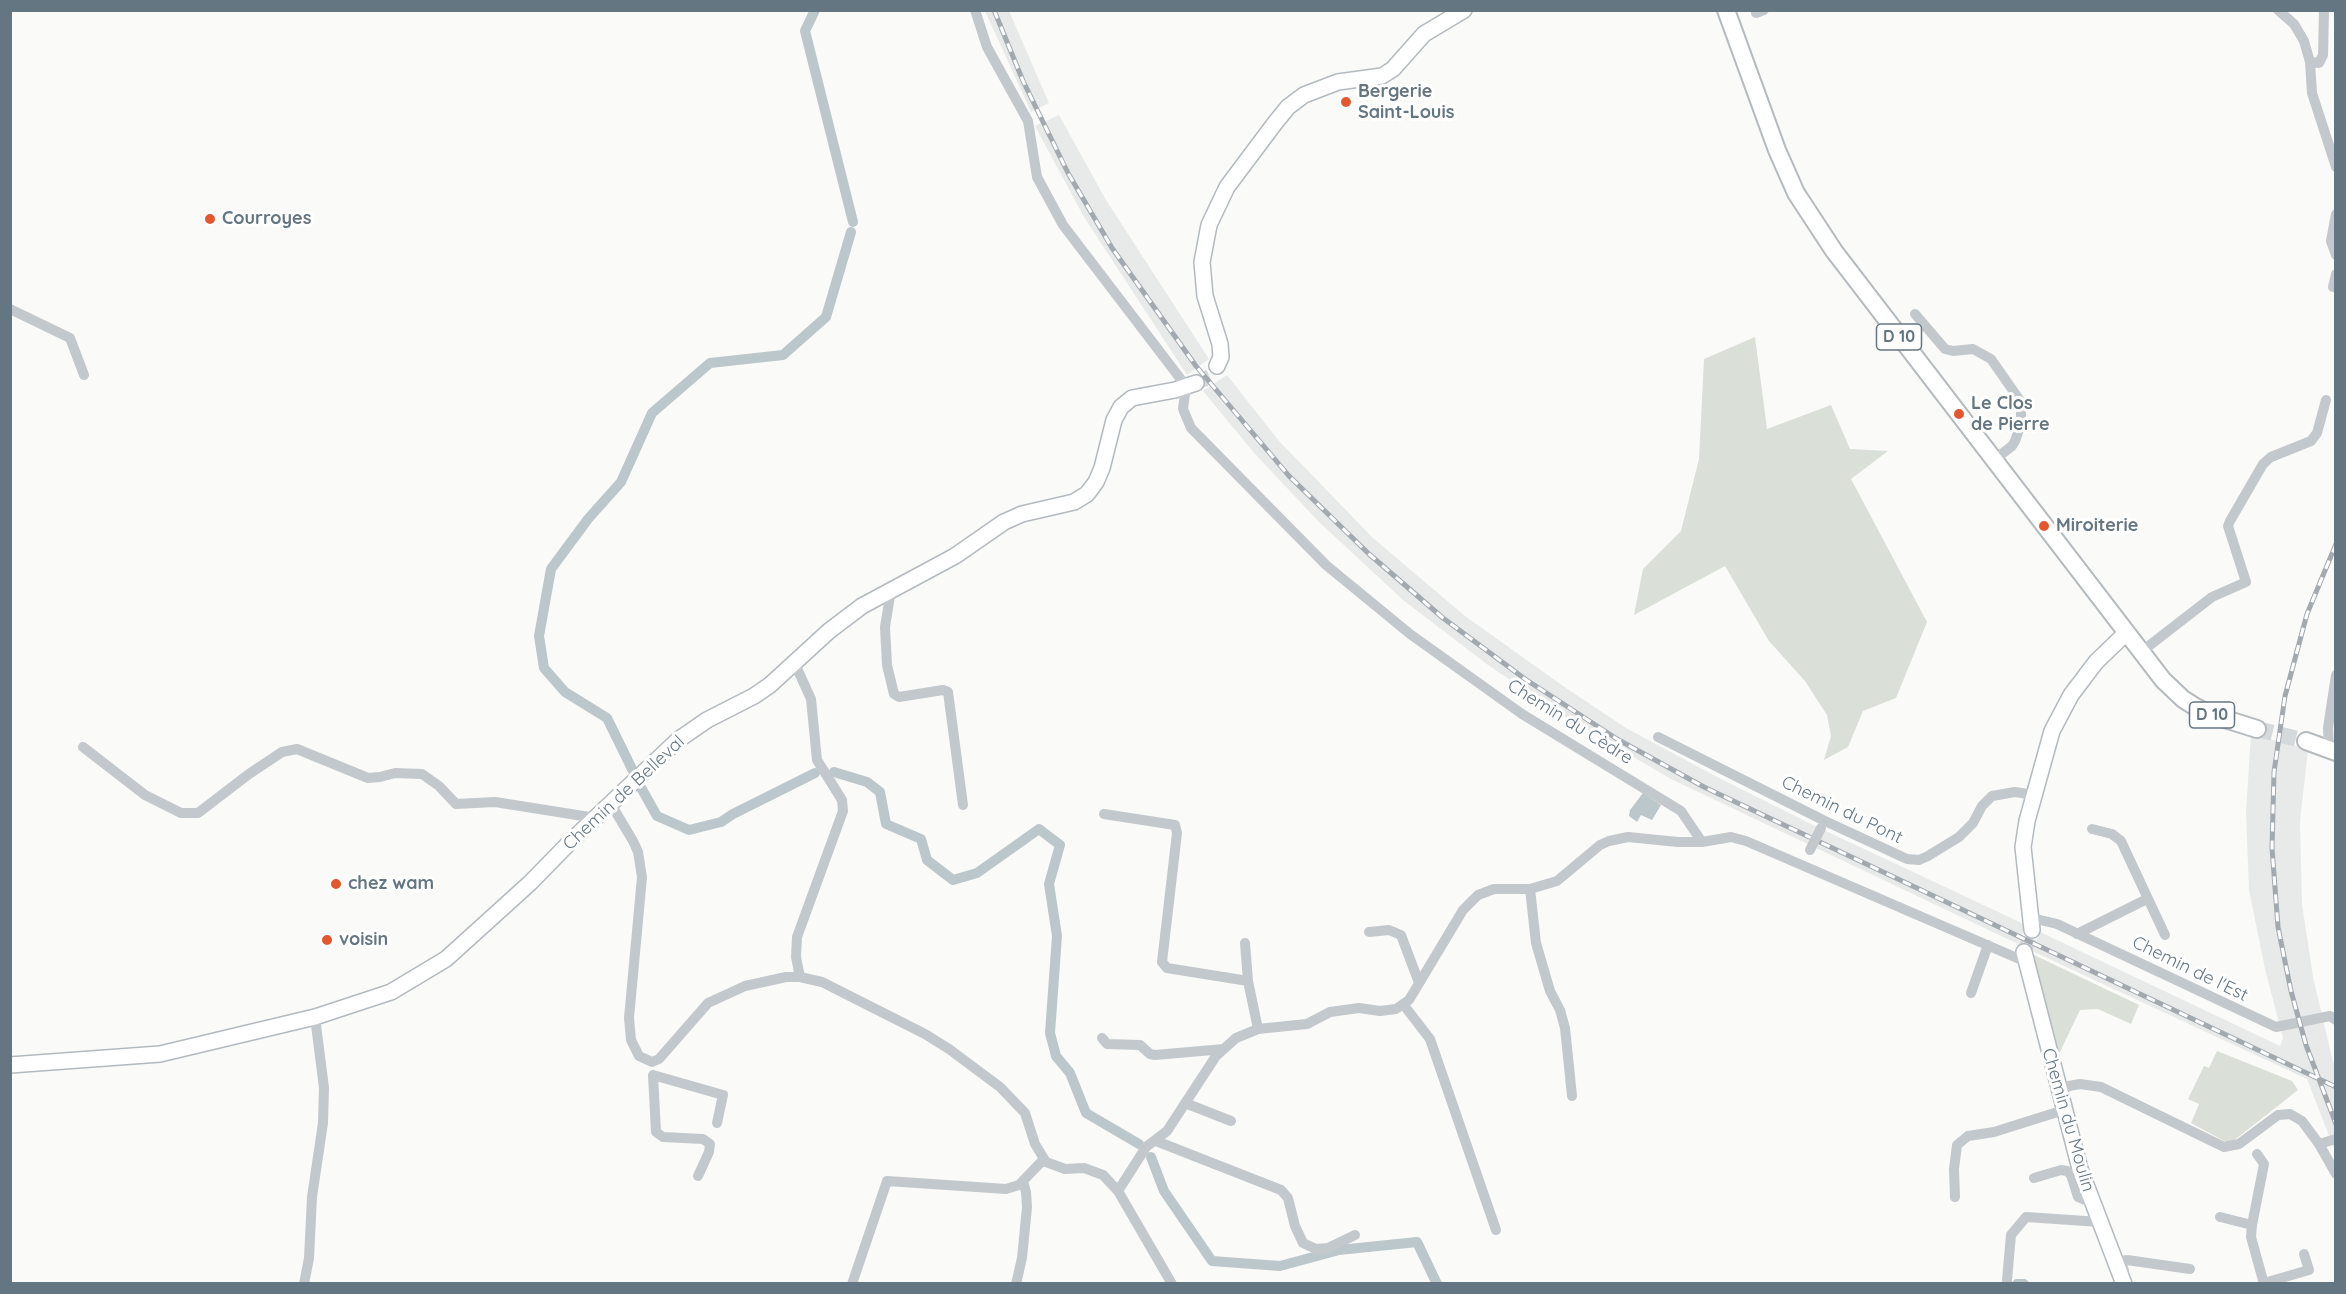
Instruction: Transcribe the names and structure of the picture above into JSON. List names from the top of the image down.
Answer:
{
  "streets": {
    "main road": ["D 10"],
    "street": [
      "Chemin du Cèdre",
      "Chemin de Belleval",
      "Chemin du Pont",
      "Chemin de l'Est",
      "Chemin du Moulin"
    ]
  },
  "crossings": [
    ["Chemin du Cèdre", "Chemin de Belleval"]
  ],
  "places": [
    "Bergerie Saint-Louis",
    "Courroyes",
    "Le Clos de Pierre",
    "Miroiterie",
    "chez wam",
    "voisin"
  ]
}
